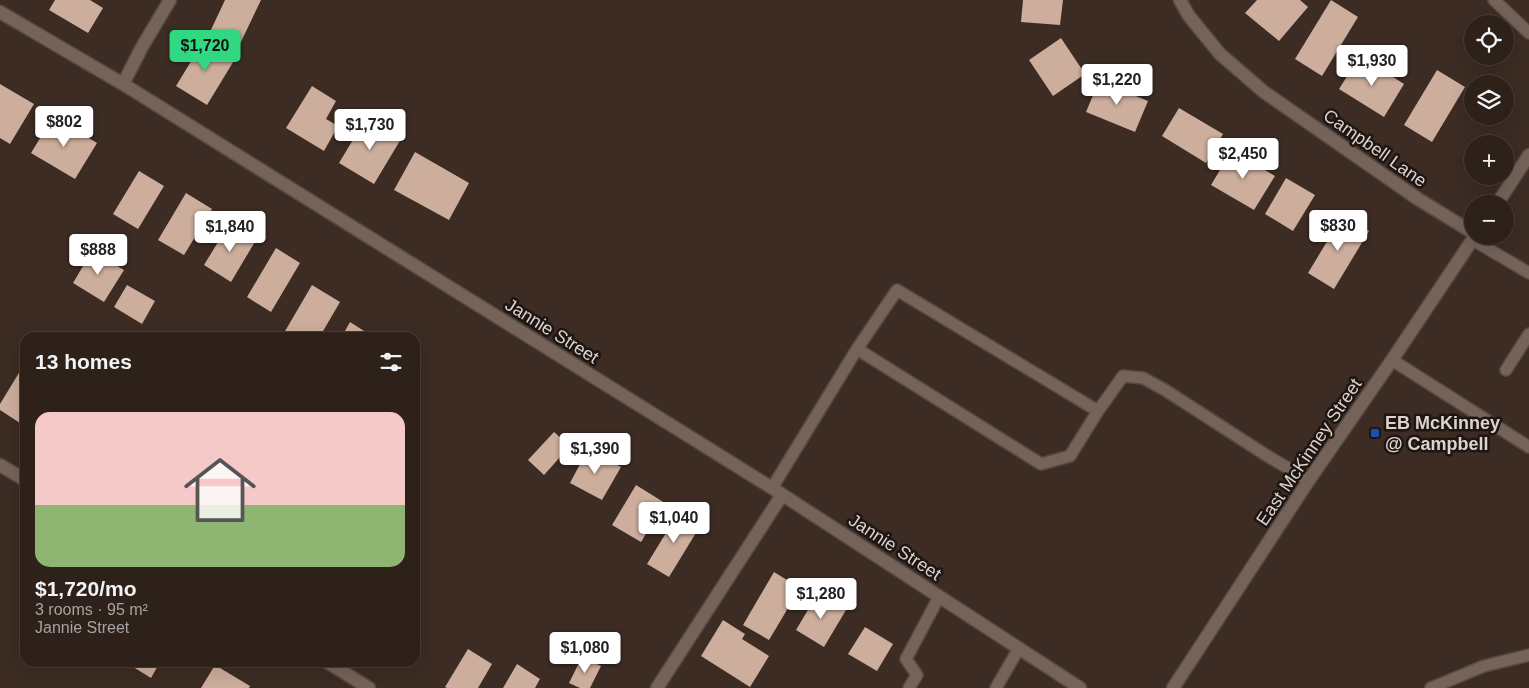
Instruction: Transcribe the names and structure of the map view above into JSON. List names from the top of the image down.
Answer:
{
  "streets": {
    "street": ["Campbell Lane", "Jannie Street", "East McKinney Street"]
  },
  "places": {
    "transit": ["EB McKinney @ Campbell"]
  },
  "page": {
    "map_buttons": ["+", "−"],
    "price": [
      "$1,720",
      "$1,930",
      "$1,220",
      "$802",
      "$1,730",
      "$2,450",
      "$830",
      "$1,840",
      "$888",
      "$1,390",
      "$1,040",
      "$1,280",
      "$1,080"
    ],
    "heading": "13 homes",
    "list": [
      {
        "name": "$1,720/mo",
        "note": "3 rooms · 95 m² · Jannie Street"
      }
    ]
  }
}
